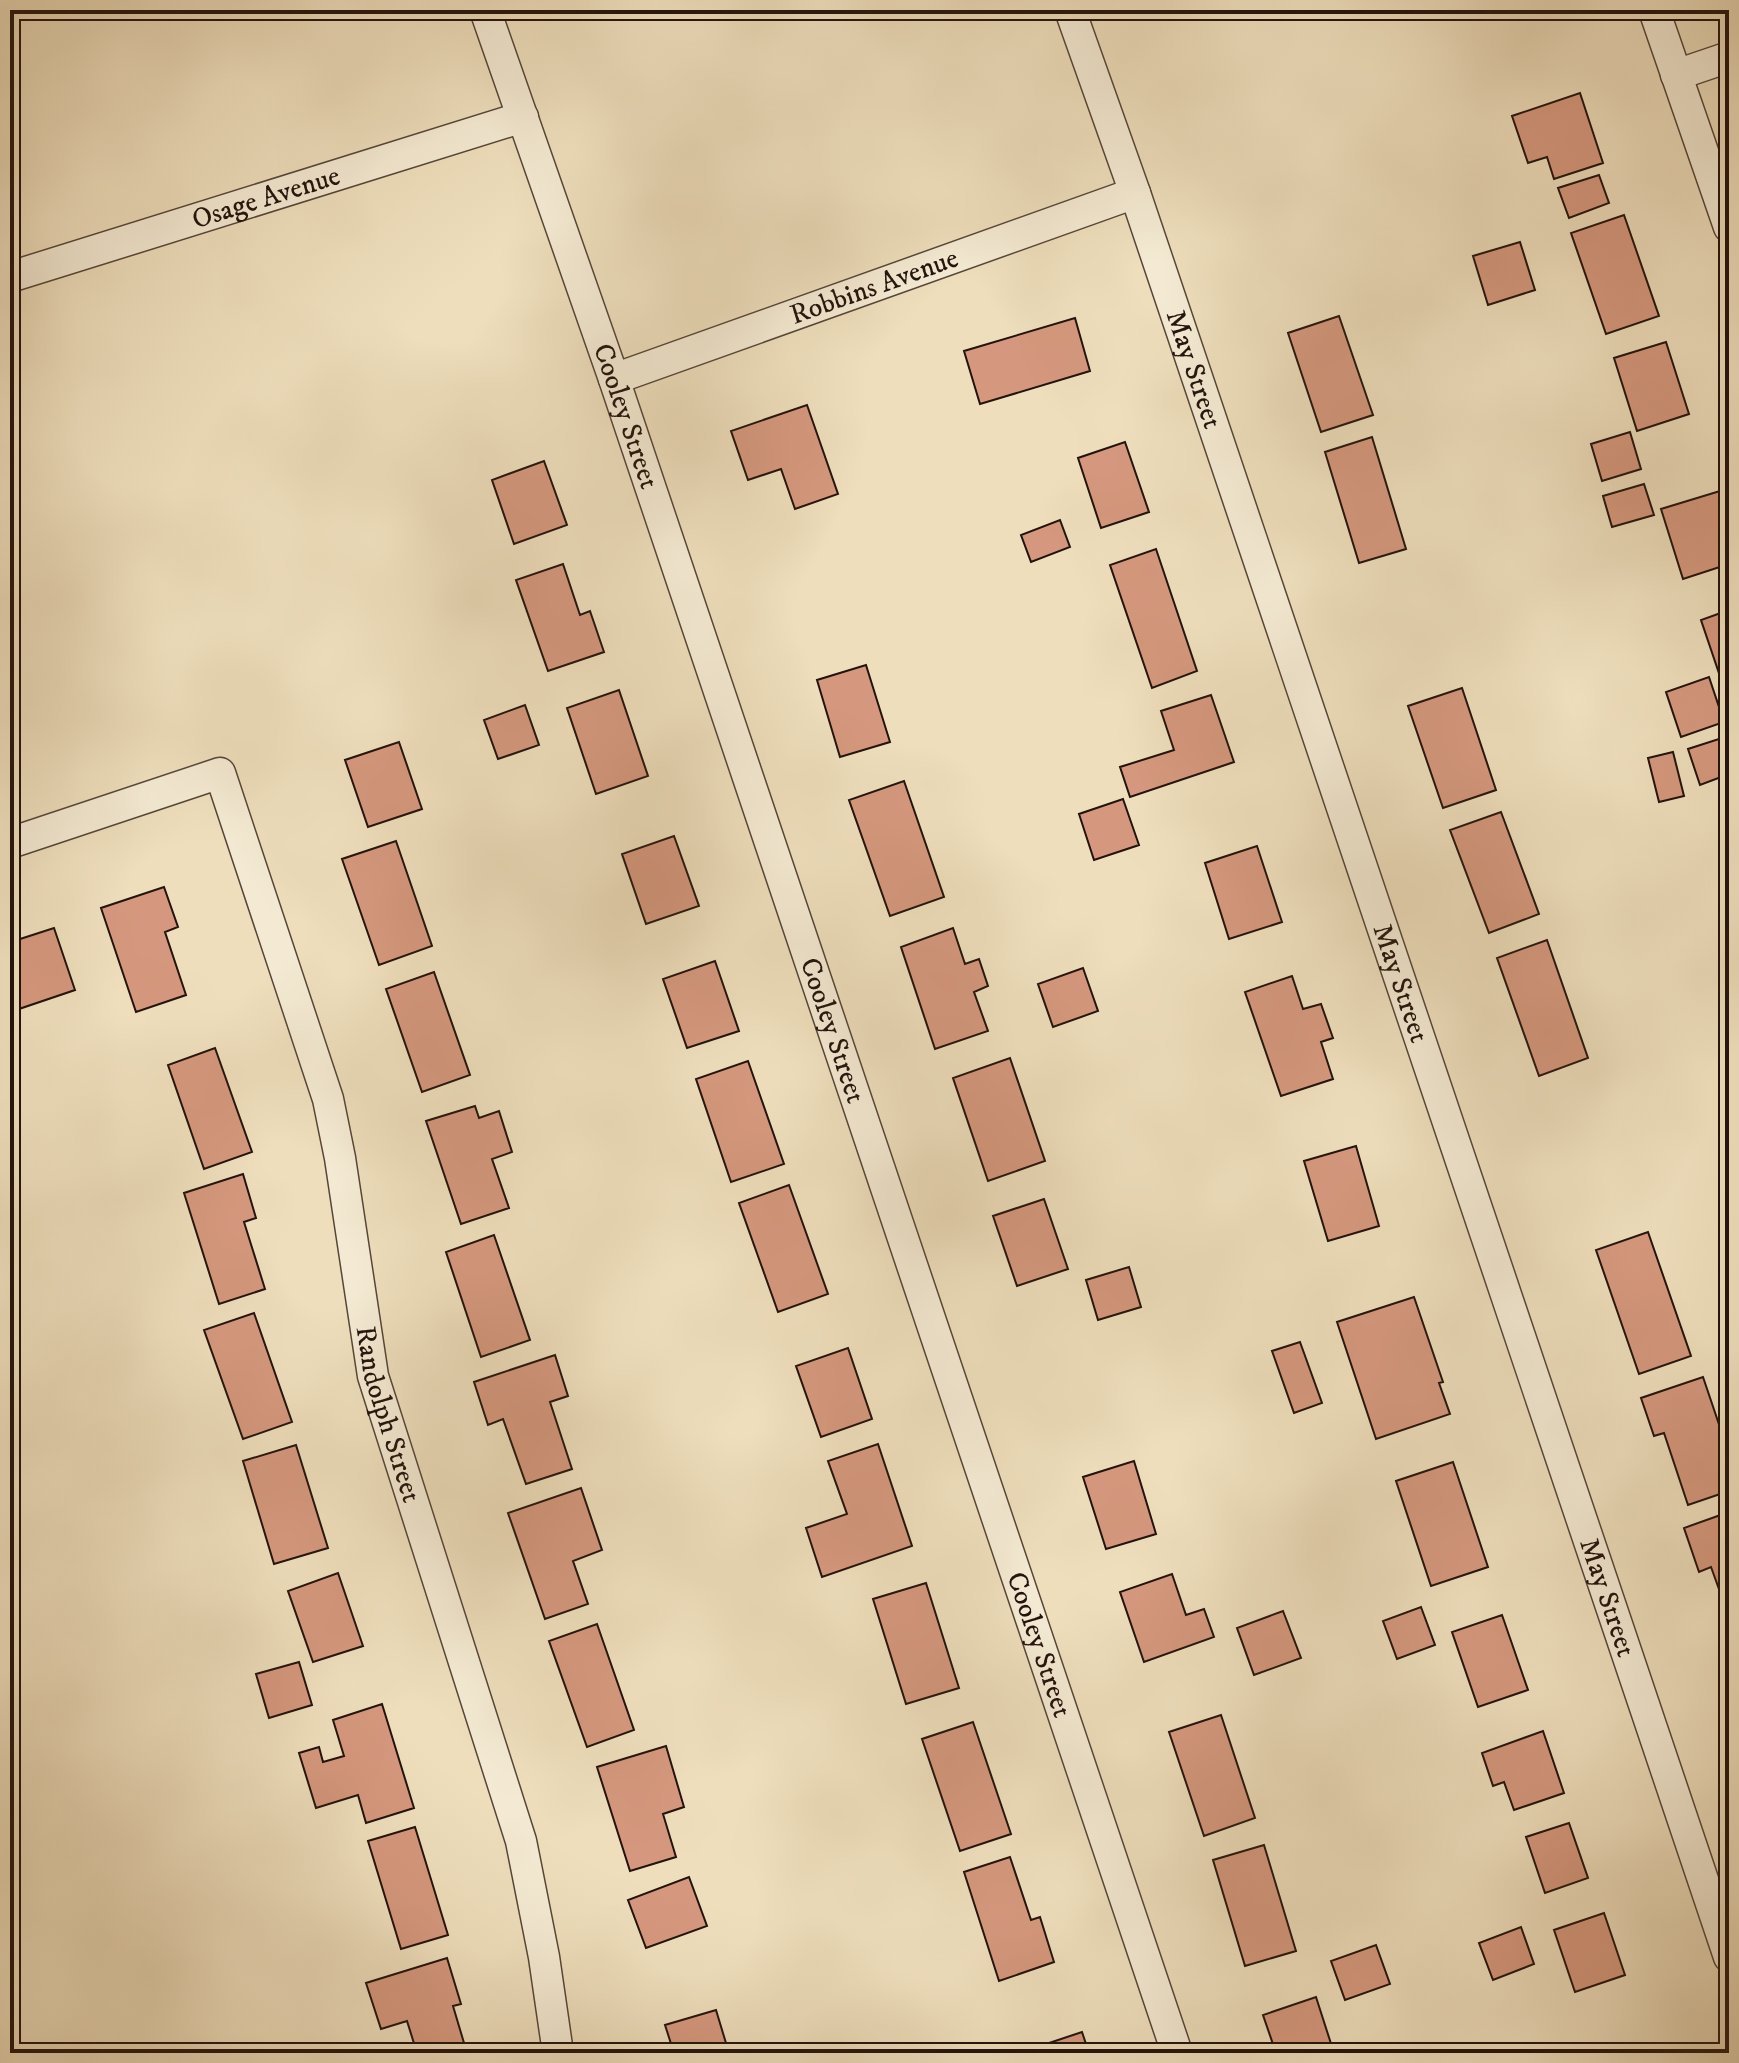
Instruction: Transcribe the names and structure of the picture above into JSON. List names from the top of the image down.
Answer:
{
  "streets": {
    "street": [
      "Osage Avenue",
      "Robbins Avenue",
      "May Street",
      "Cooley Street",
      "Randolph Street"
    ]
  },
  "crossings": [
    ["Osage Avenue", "Cooley Street"],
    ["Robbins Avenue", "May Street"],
    ["Robbins Avenue", "Cooley Street"]
  ]
}
